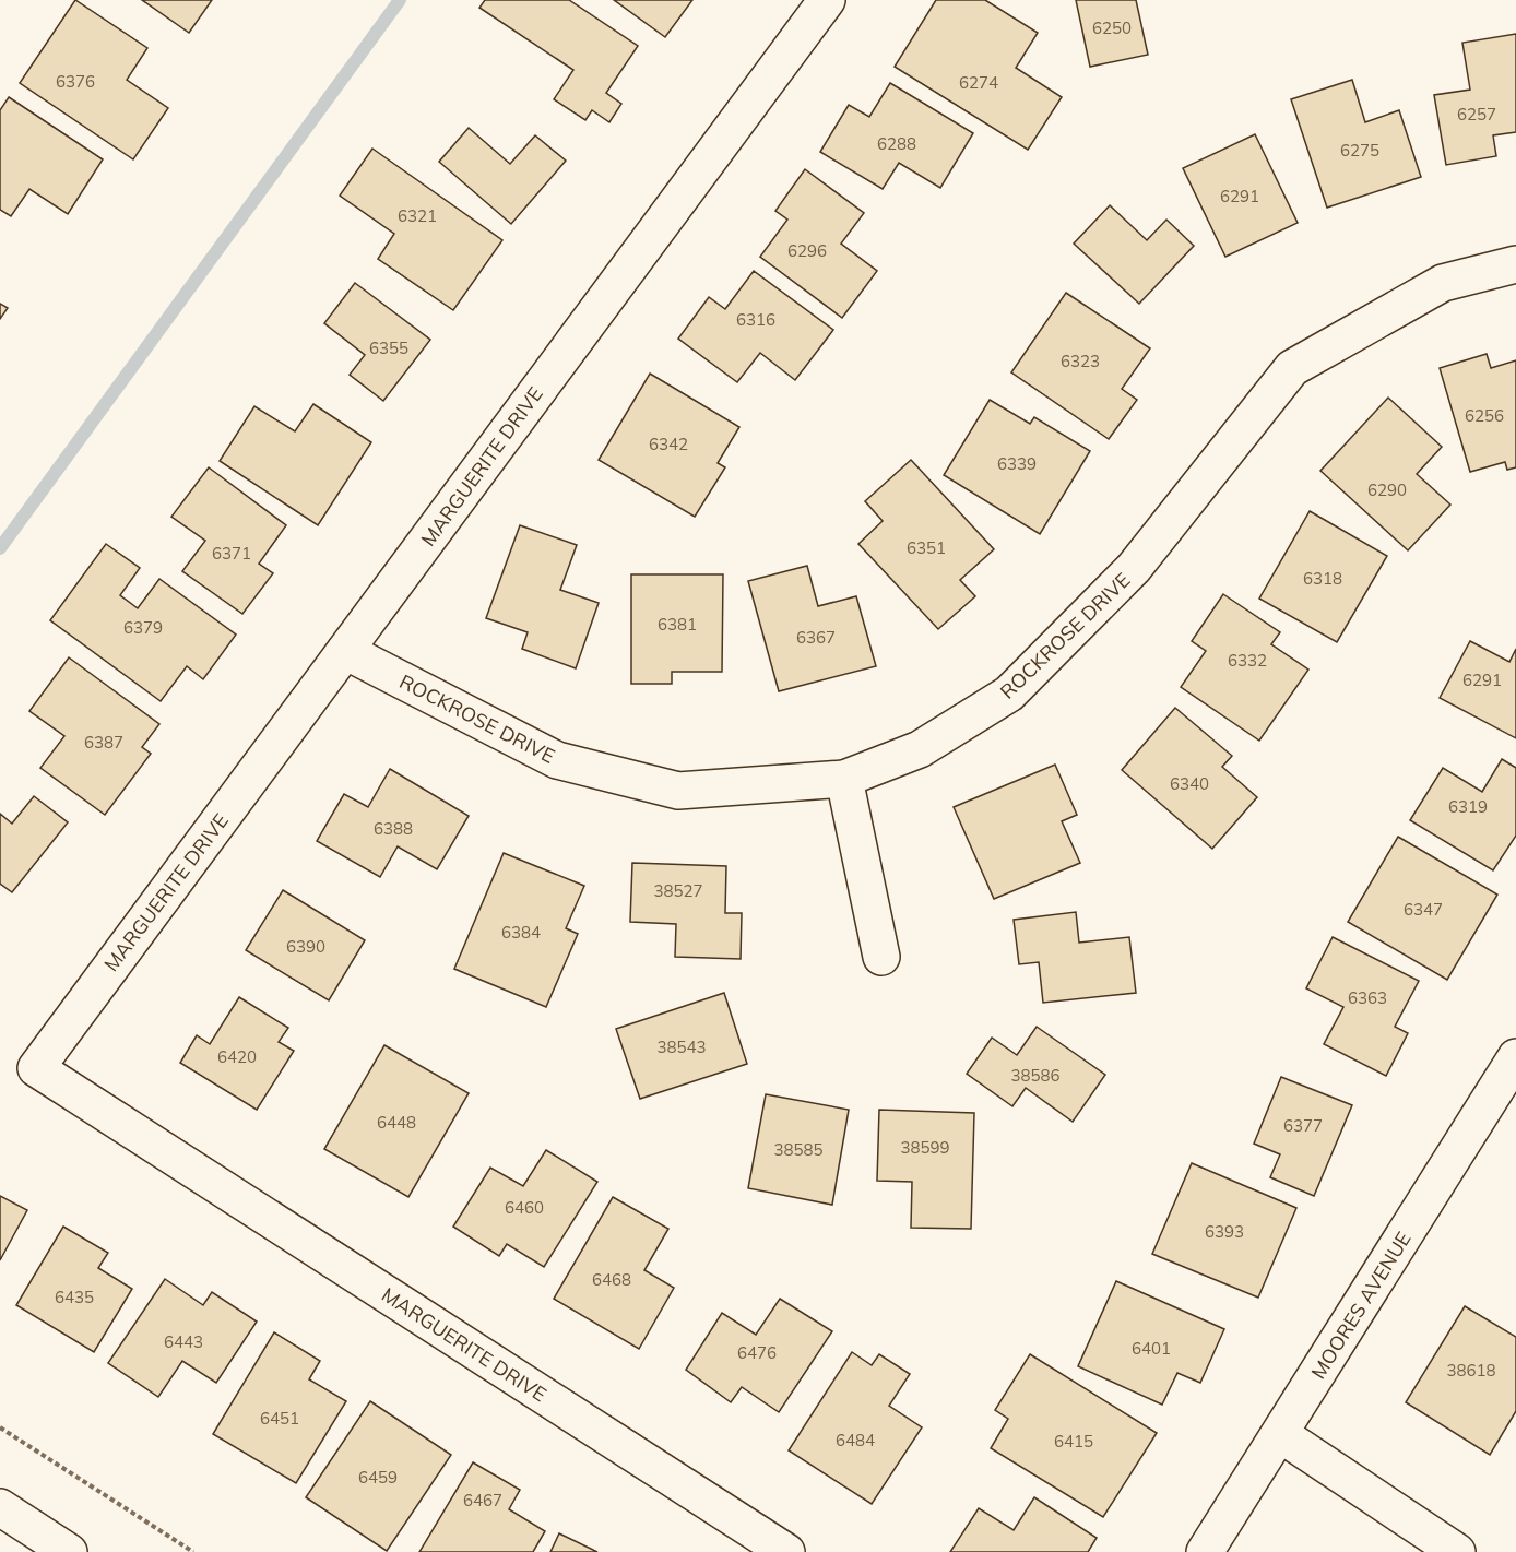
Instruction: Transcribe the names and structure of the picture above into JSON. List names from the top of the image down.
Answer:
{
  "streets": {
    "street": ["MARGUERITE DRIVE", "ROCKROSE DRIVE", "MOORES AVENUE"]
  },
  "crossings": [
    ["MARGUERITE DRIVE", "ROCKROSE DRIVE"]
  ],
  "house_numbers": [
    "6250",
    "6376",
    "6274",
    "6257",
    "6288",
    "6275",
    "6291",
    "6321",
    "6296",
    "6316",
    "6355",
    "6323",
    "6256",
    "6342",
    "6339",
    "6290",
    "6351",
    "6371",
    "6318",
    "6381",
    "6379",
    "6367",
    "6332",
    "6291",
    "6387",
    "6340",
    "6319",
    "6388",
    "38527",
    "6347",
    "6384",
    "6390",
    "6363",
    "38543",
    "6420",
    "38586",
    "6448",
    "6377",
    "38599",
    "38585",
    "6460",
    "6393",
    "6468",
    "6435",
    "6443",
    "6401",
    "6476",
    "38618",
    "6451",
    "6484",
    "6415",
    "6459",
    "6467"
  ]
}
